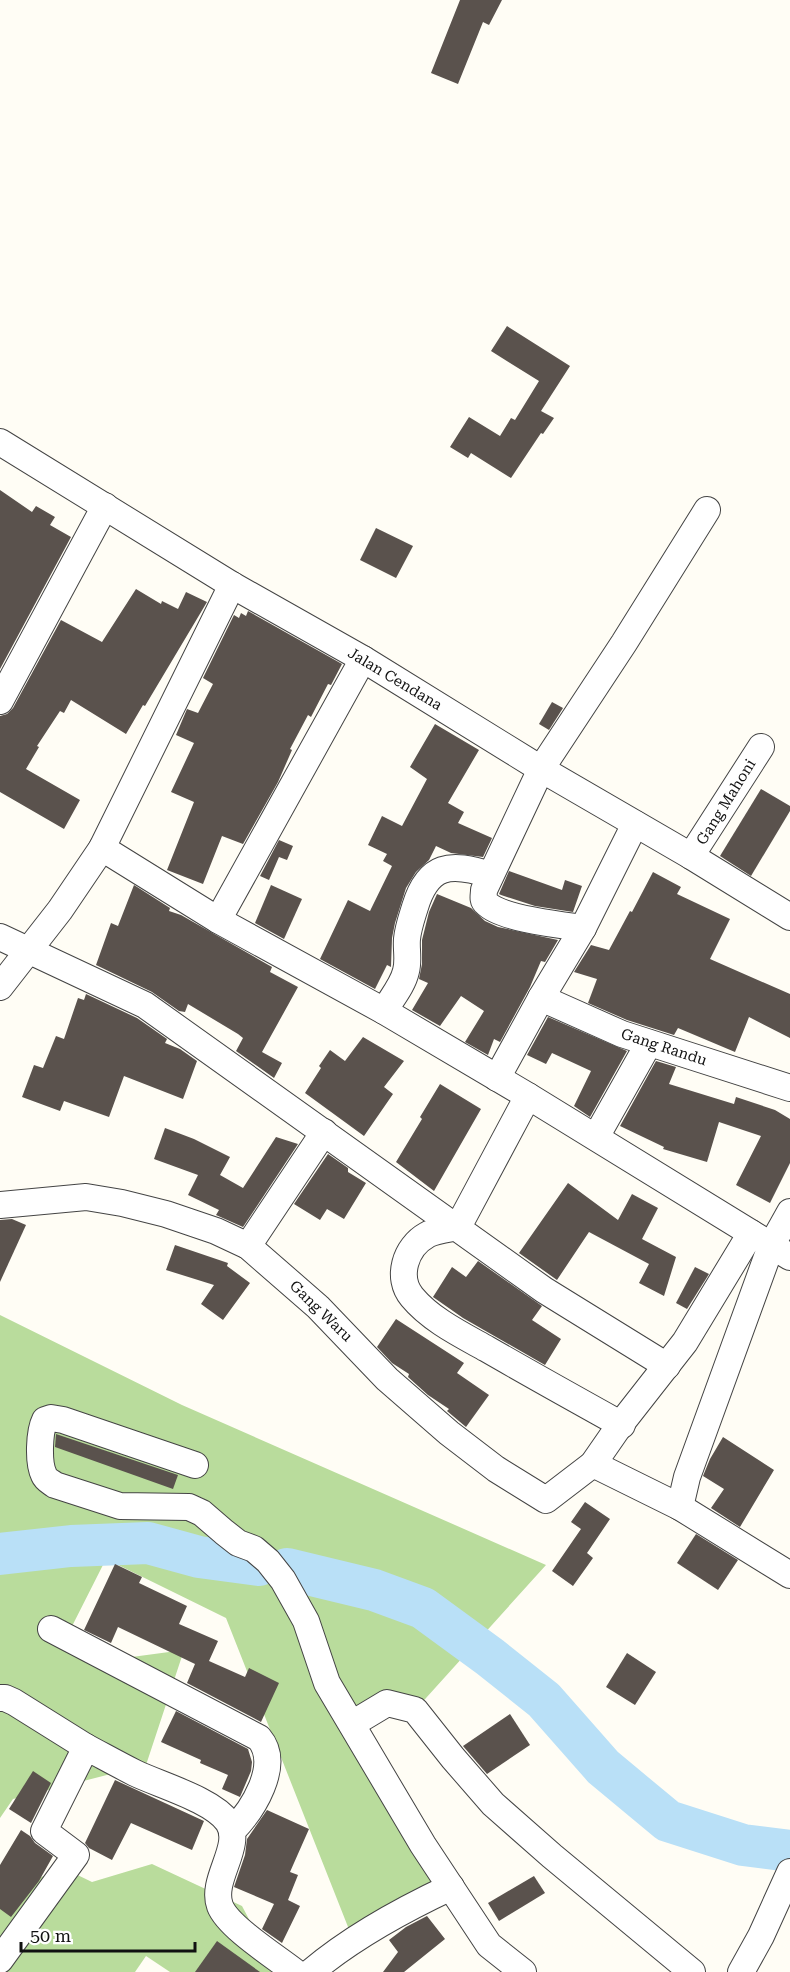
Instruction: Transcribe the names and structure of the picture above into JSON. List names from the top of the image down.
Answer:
{
  "streets": {
    "street": [
      "Jalan Cendana",
      "Gang Mahoni",
      "Gang Randu",
      "Gang Waru"
    ]
  },
  "crossings": [
    ["Jalan Cendana", "Gang Mahoni"]
  ],
  "scale_bar": "50 m"
}
